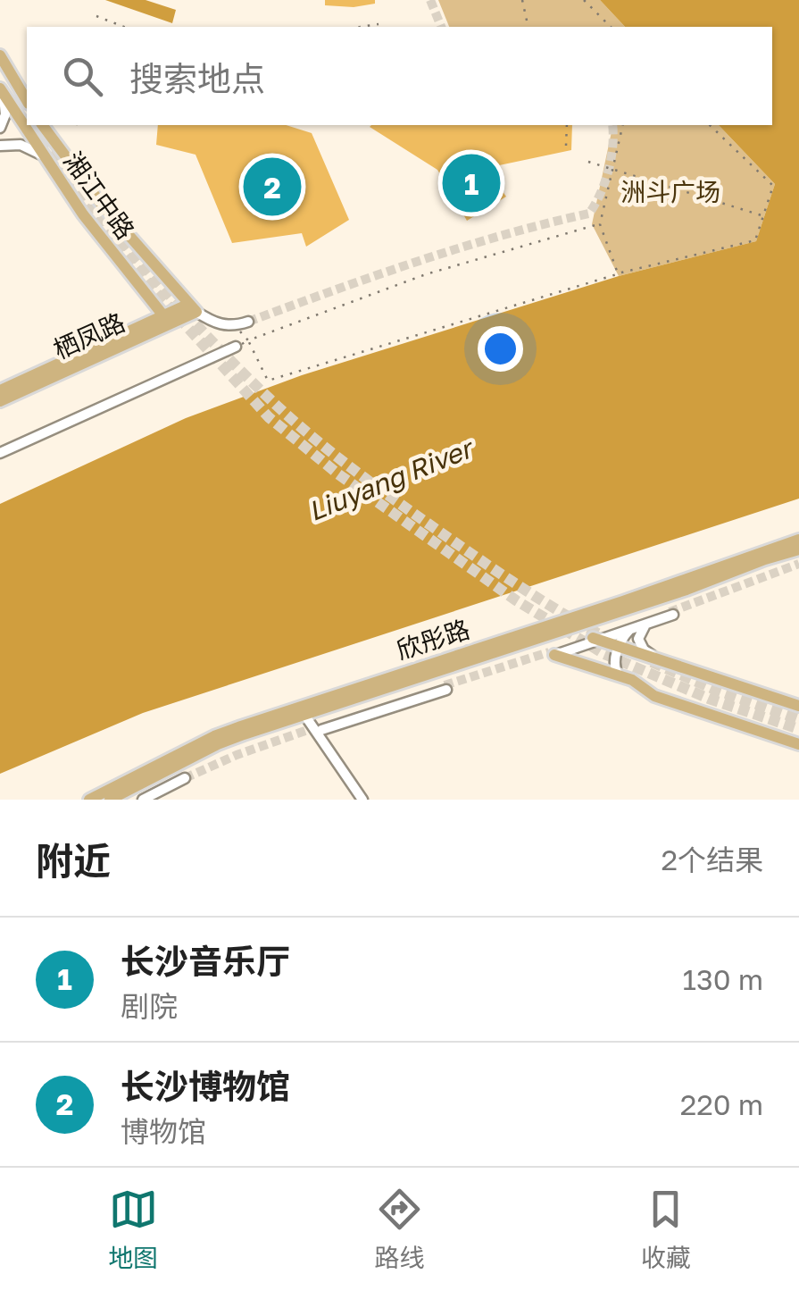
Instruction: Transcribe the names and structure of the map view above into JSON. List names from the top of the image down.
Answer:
{
  "streets": {
    "main road": ["湘江中路", "栖凤路", "欣彤路"]
  },
  "crossings": [
    ["湘江中路", "栖凤路"]
  ],
  "water": ["Liuyang River"],
  "parks": ["洲斗广场"],
  "page": {
    "search": "搜索地点",
    "pins": ["1", "2"],
    "heading": ["附近", "2个结果"],
    "list": [
      {
        "mark": "1",
        "name": "长沙音乐厅",
        "note": "剧院",
        "value": "130 m"
      },
      {
        "mark": "2",
        "name": "长沙博物馆",
        "note": "博物馆",
        "value": "220 m"
      }
    ],
    "nav": ["地图", "路线", "收藏"]
  }
}
